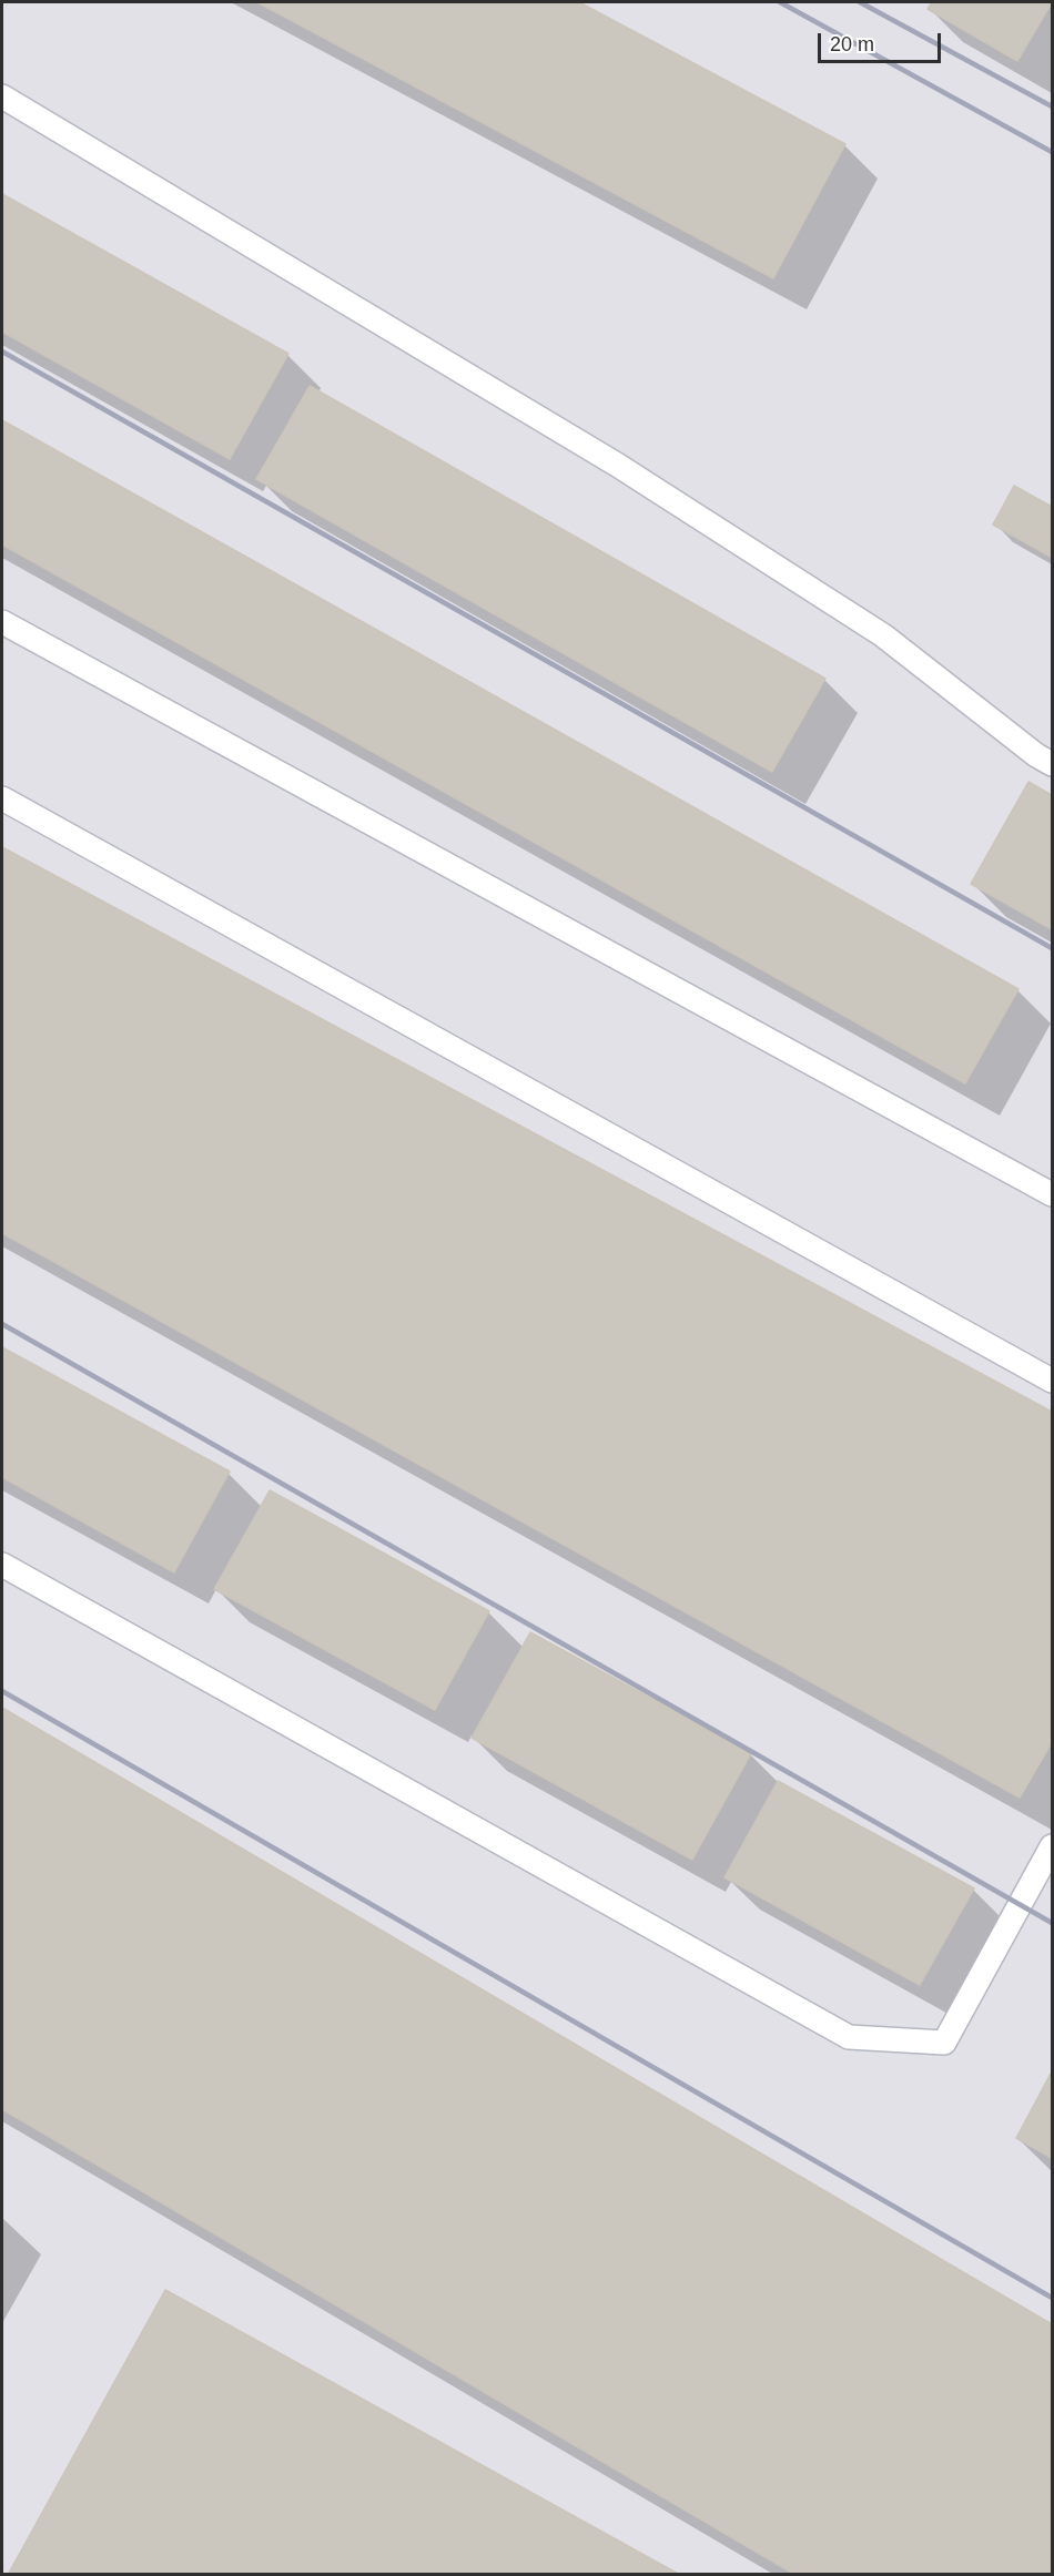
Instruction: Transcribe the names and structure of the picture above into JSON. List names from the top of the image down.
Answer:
{
  "scale_bar": "20 m"
}
